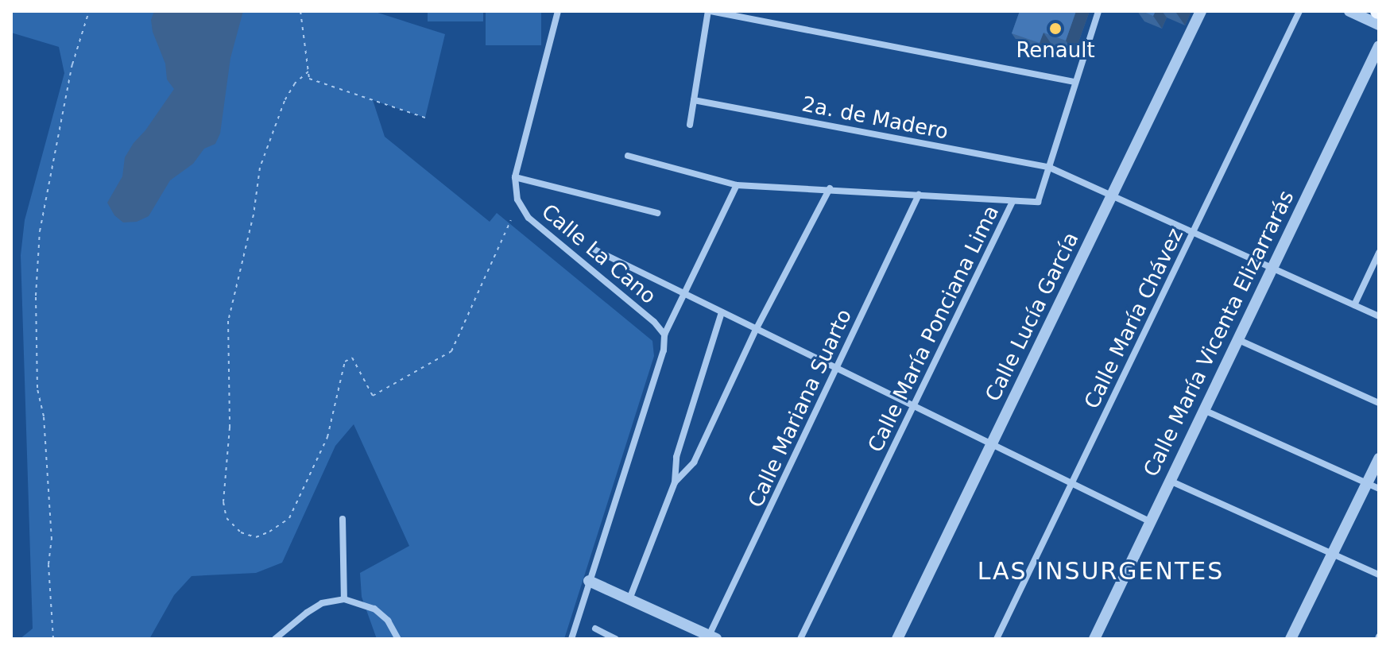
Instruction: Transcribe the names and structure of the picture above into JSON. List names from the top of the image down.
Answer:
{
  "streets": {
    "street": [
      "2a. de Madero",
      "Calle La Cano",
      "Calle Lucía García",
      "Calle María Chávez",
      "Calle María Ponciana Lima",
      "Calle María Vicenta Elizarrarás",
      "Calle Mariana Suarto"
    ]
  },
  "crossings": [
    ["2a. de Madero", "Calle Lucía García"],
    ["2a. de Madero", "Calle María Chávez"],
    ["2a. de Madero", "Calle María Ponciana Lima"],
    ["2a. de Madero", "Calle María Vicenta Elizarrarás"]
  ],
  "districts": ["LAS INSURGENTES"],
  "places": ["Renault"]
}
